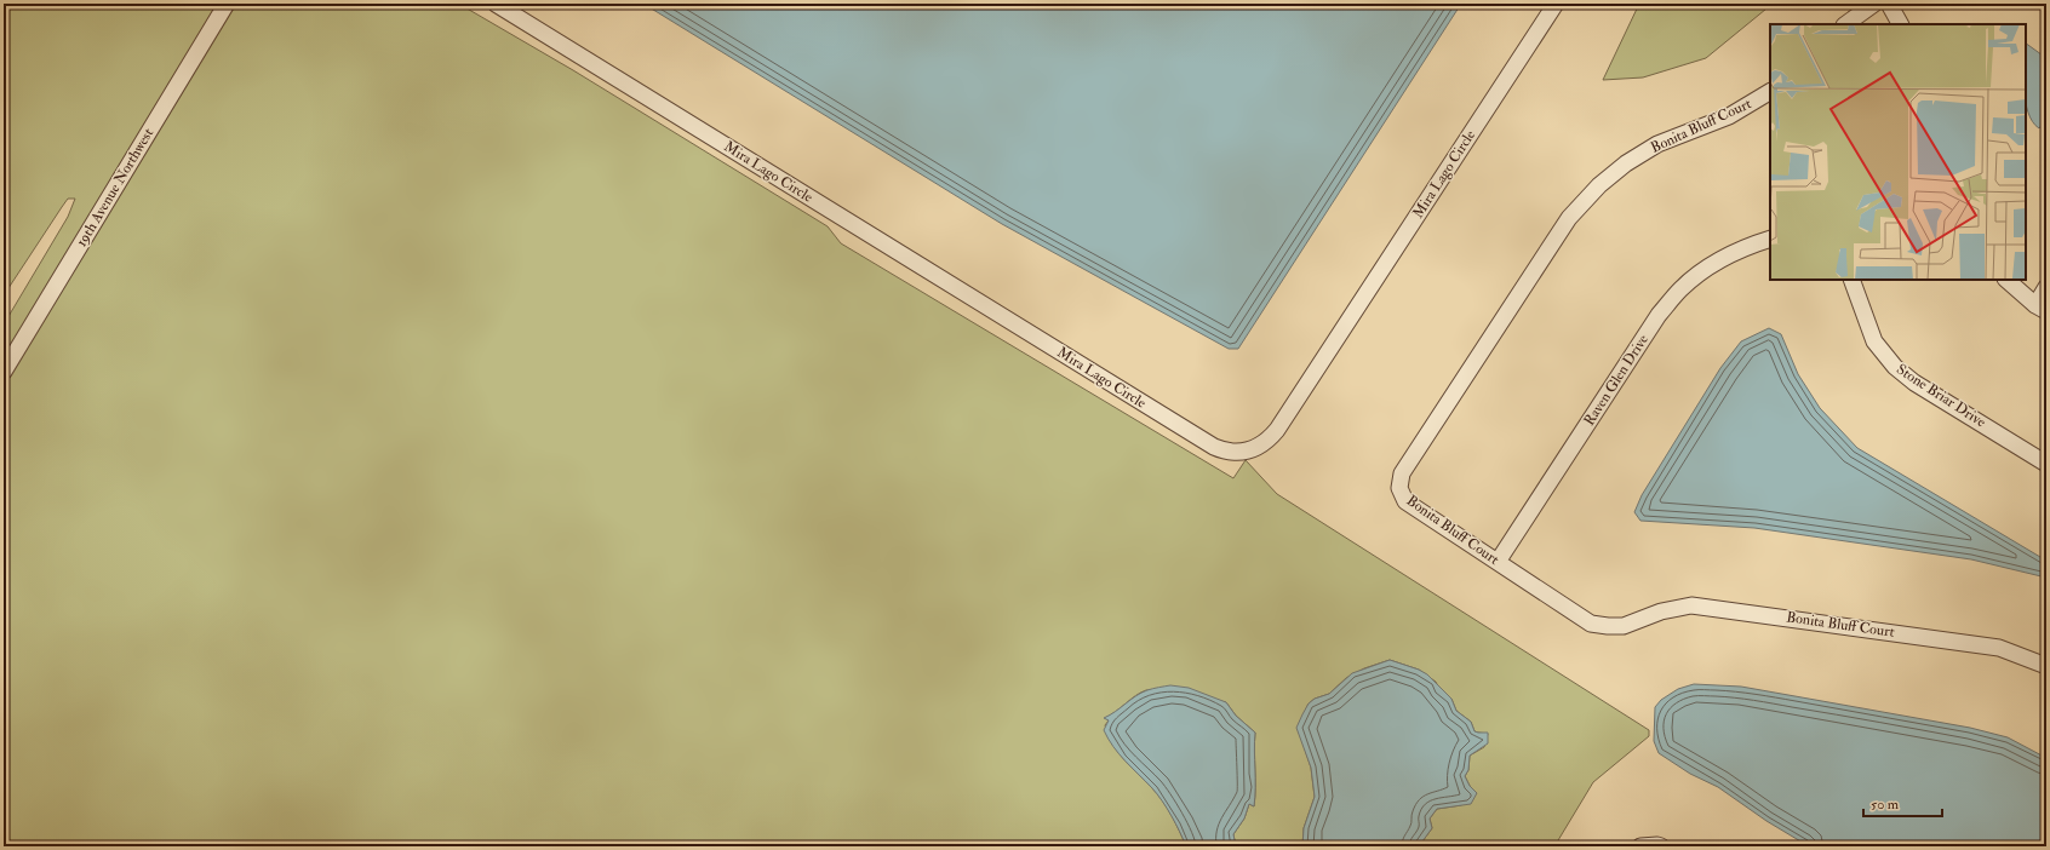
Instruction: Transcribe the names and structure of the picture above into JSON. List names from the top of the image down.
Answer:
{
  "streets": {
    "street": [
      "Bonita Bluff Court",
      "Mira Lago Circle",
      "19th Avenue Northwest",
      "Raven Glen Drive",
      "Stone Briar Drive"
    ]
  },
  "crossings": [
    ["Bonita Bluff Court", "Raven Glen Drive"]
  ],
  "scale_bar": "50 m"
}
